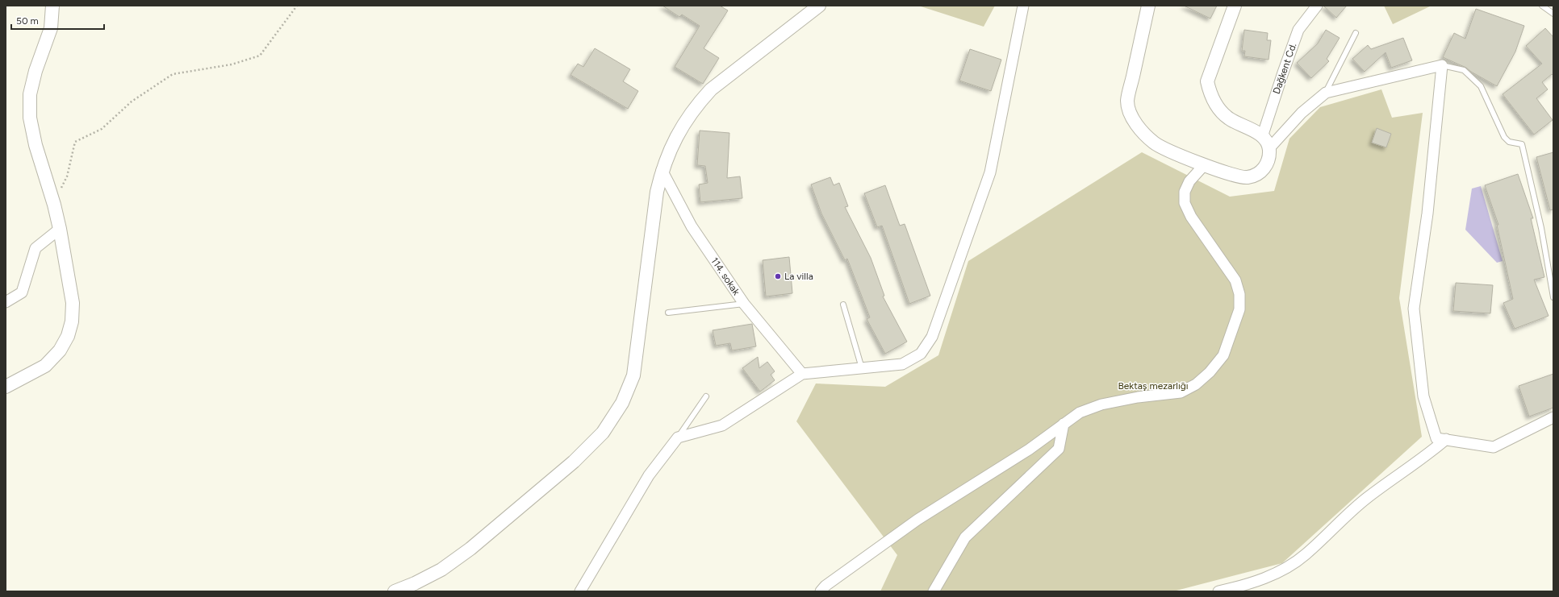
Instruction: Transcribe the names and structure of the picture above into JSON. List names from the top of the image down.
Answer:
{
  "streets": {
    "street": ["Dağkent Cd.", "114. sokak"]
  },
  "parks": ["Bektaş mezarlığı"],
  "places": ["La villa"],
  "scale_bar": "50 m"
}
